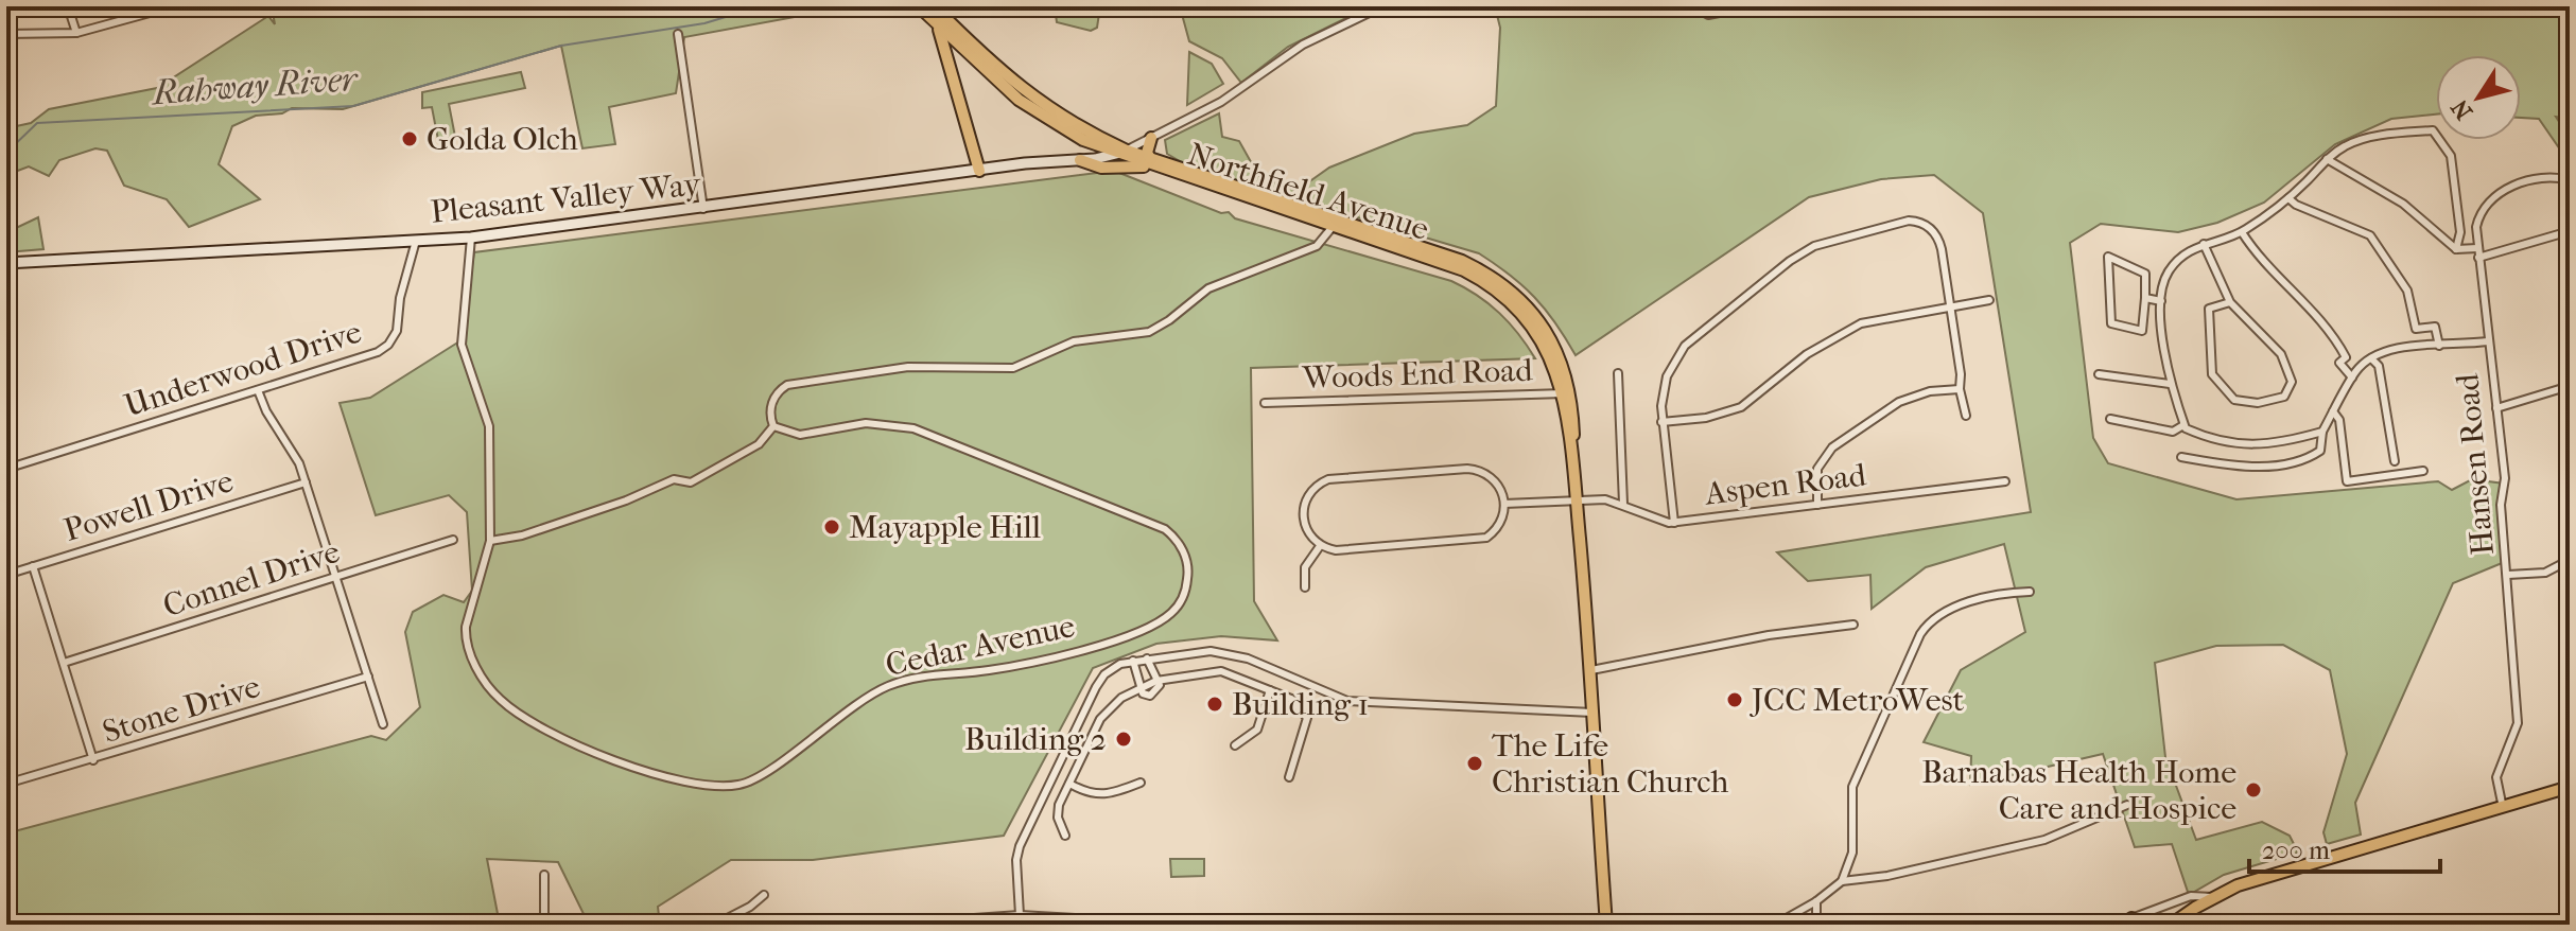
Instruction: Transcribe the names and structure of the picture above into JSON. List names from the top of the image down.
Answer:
{
  "streets": {
    "main road": ["Northfield Avenue", "Pleasant Valley Way"],
    "street": [
      "Underwood Drive",
      "Woods End Road",
      "Hansen Road",
      "Aspen Road",
      "Powell Drive",
      "Connel Drive",
      "Cedar Avenue",
      "Stone Drive"
    ]
  },
  "crossings": [
    ["Northfield Avenue", "Pleasant Valley Way"],
    ["Northfield Avenue", "Woods End Road"],
    ["Northfield Avenue", "Aspen Road"],
    ["Pleasant Valley Way", "Underwood Drive"],
    ["Pleasant Valley Way", "Cedar Avenue"]
  ],
  "water": ["Rahway River"],
  "places": [
    "Golda Olch",
    "Mayapple Hill",
    "JCC MetroWest",
    "Building 1",
    "Building 2",
    "The Life Christian Church",
    "Barnabas Health Home Care and Hospice"
  ],
  "scale_bar": "200 m",
  "north": "bottom left"
}
